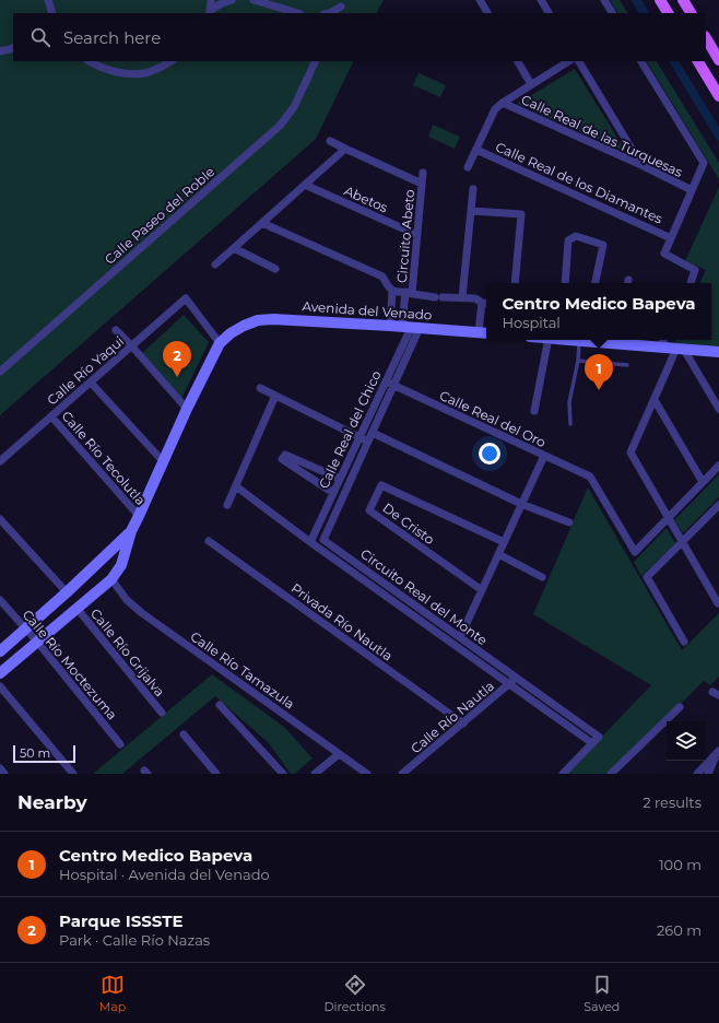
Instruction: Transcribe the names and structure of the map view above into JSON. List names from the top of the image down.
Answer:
{
  "streets": {
    "street": [
      "Calle Real de las Turquesas",
      "Calle Real de los Diamantes",
      "Abetos",
      "Calle Paseo del Roble",
      "Circuito Abeto",
      "Avenida del Venado",
      "Calle Río Yaqui",
      "Calle Real del Oro",
      "Calle Real del Chico",
      "Calle Río Tecolutla",
      "De Cristo",
      "Circuito Real del Monte",
      "Privada Río Nautla",
      "Calle Río Grijalva",
      "Calle Río Moctezuma",
      "Calle Río Tamazula",
      "Calle Río Nautla"
    ]
  },
  "crossings": [
    ["Abetos", "Circuito Abeto"],
    ["Avenida del Venado", "Calle Río Yaqui"],
    ["Avenida del Venado", "Calle Real del Chico"],
    ["Avenida del Venado", "Circuito Real del Monte"],
    ["Calle Río Yaqui", "Calle Río Tecolutla"],
    ["Calle Real del Oro", "Calle Real del Chico"],
    ["Calle Real del Oro", "Circuito Real del Monte"],
    ["Calle Real del Chico", "Circuito Real del Monte"],
    ["Circuito Real del Monte", "Calle Río Nautla"],
    ["Privada Río Nautla", "Calle Río Nautla"]
  ],
  "scale_bar": "50 m",
  "page": {
    "search": "Search here",
    "popup": ["Centro Medico Bapeva", "Hospital"],
    "pins": ["2", "1"],
    "scale": "50 m",
    "heading": ["Nearby", "2 results"],
    "list": [
      {
        "mark": "1",
        "name": "Centro Medico Bapeva",
        "note": "Hospital · Avenida del Venado",
        "value": "100 m"
      },
      {
        "mark": "2",
        "name": "Parque ISSSTE",
        "note": "Park · Calle Río Nazas",
        "value": "260 m"
      }
    ],
    "nav": ["Map", "Directions", "Saved"]
  }
}
